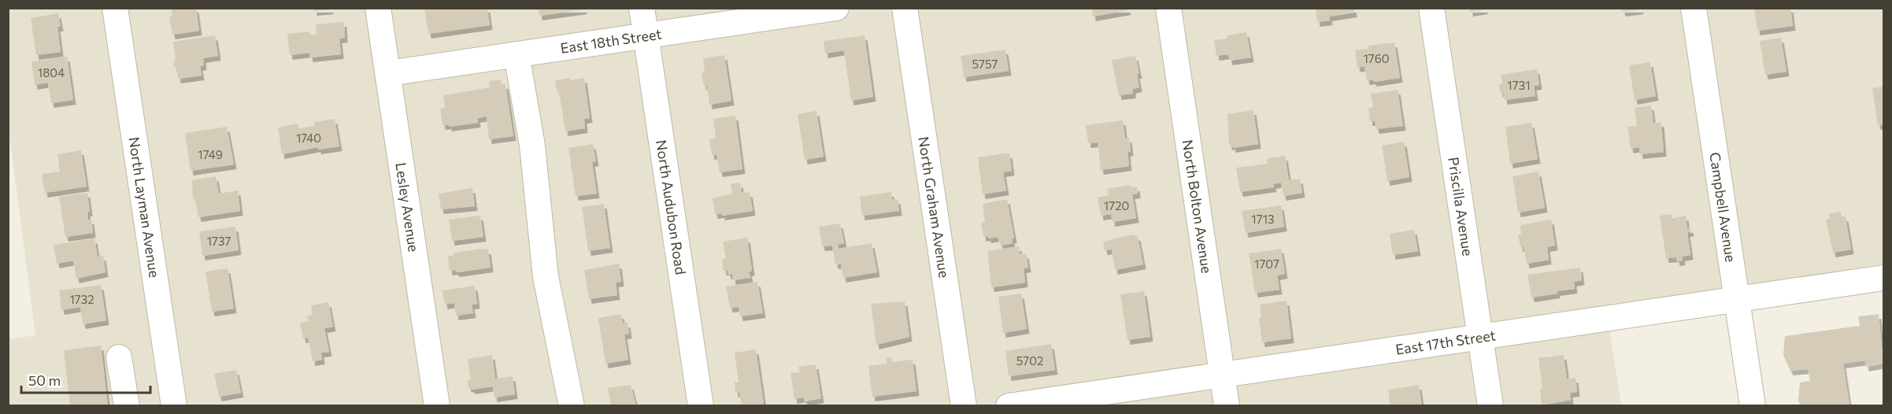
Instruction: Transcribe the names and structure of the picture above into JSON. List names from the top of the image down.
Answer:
{
  "streets": {
    "street": [
      "East 18th Street",
      "North Layman Avenue",
      "Lesley Avenue",
      "North Audubon Road",
      "North Graham Avenue",
      "North Bolton Avenue",
      "Priscilla Avenue",
      "Campbell Avenue",
      "East 17th Street"
    ]
  },
  "crossings": [
    ["East 18th Street", "Lesley Avenue"],
    ["East 18th Street", "North Audubon Road"],
    ["North Bolton Avenue", "East 17th Street"],
    ["Priscilla Avenue", "East 17th Street"],
    ["Campbell Avenue", "East 17th Street"]
  ],
  "house_numbers": [
    "1760",
    "5757",
    "1804",
    "1731",
    "1740",
    "1749",
    "1720",
    "1713",
    "1737",
    "1707",
    "1732",
    "5702"
  ],
  "scale_bar": "50 m"
}
